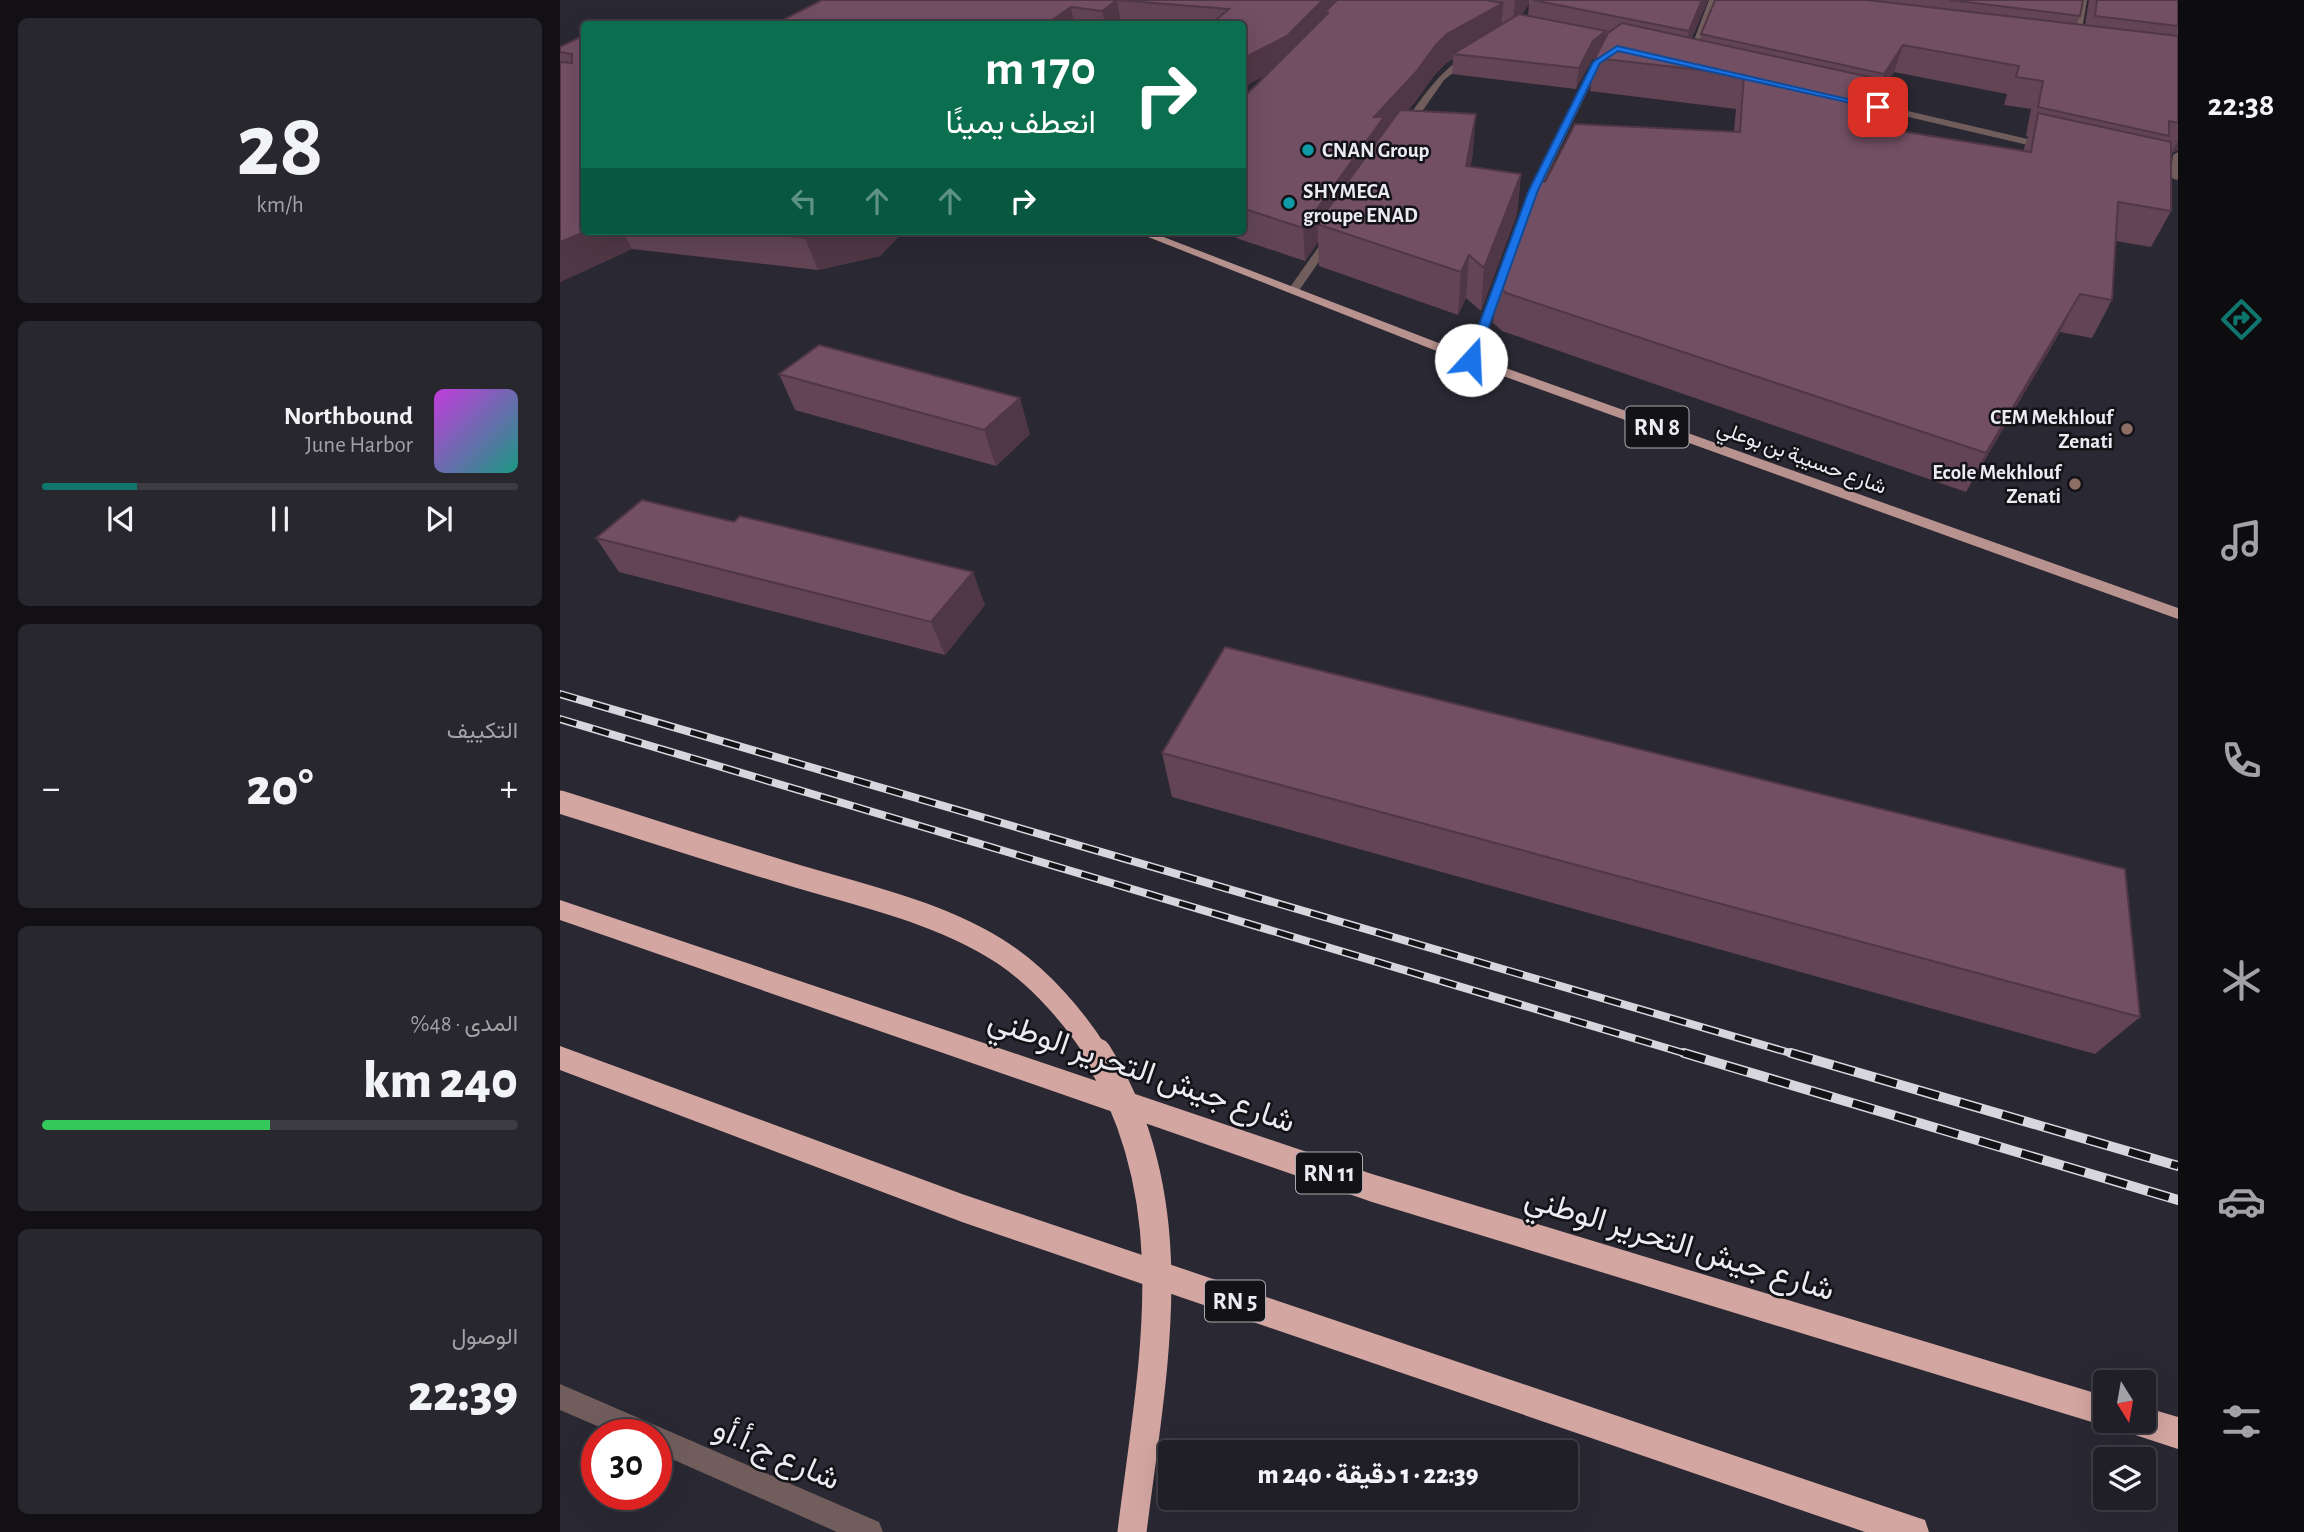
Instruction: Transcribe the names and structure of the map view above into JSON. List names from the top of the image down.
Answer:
{
  "streets": {
    "highway": ["شارع جيش التحرير الوطني", "RN 11", "RN 5"],
    "main road": ["RN 8", "شارع حسيبة بن بوعلي"],
    "street": ["شارع ج.أ.أو"]
  },
  "places": [
    "CNAN Group",
    "SHYMECA groupe ENAD",
    "CEM Mekhlouf Zenati",
    "Ecole Mekhlouf Zenati"
  ],
  "north": "bottom",
  "page": {
    "tabs": "22:38",
    "tile": [
      ["28", "km/h"],
      "التكييف",
      ["المدى · 48%", "240 km"],
      ["الوصول", "22:39"]
    ],
    "turn": ["170 m", "انعطف يمينًا"],
    "song": ["Northbound", "June Harbor"],
    "heat": ["−", "20°", "+"],
    "limit": "30",
    "trip": "22:39 · 1 دقيقة · 240 m"
  }
}
